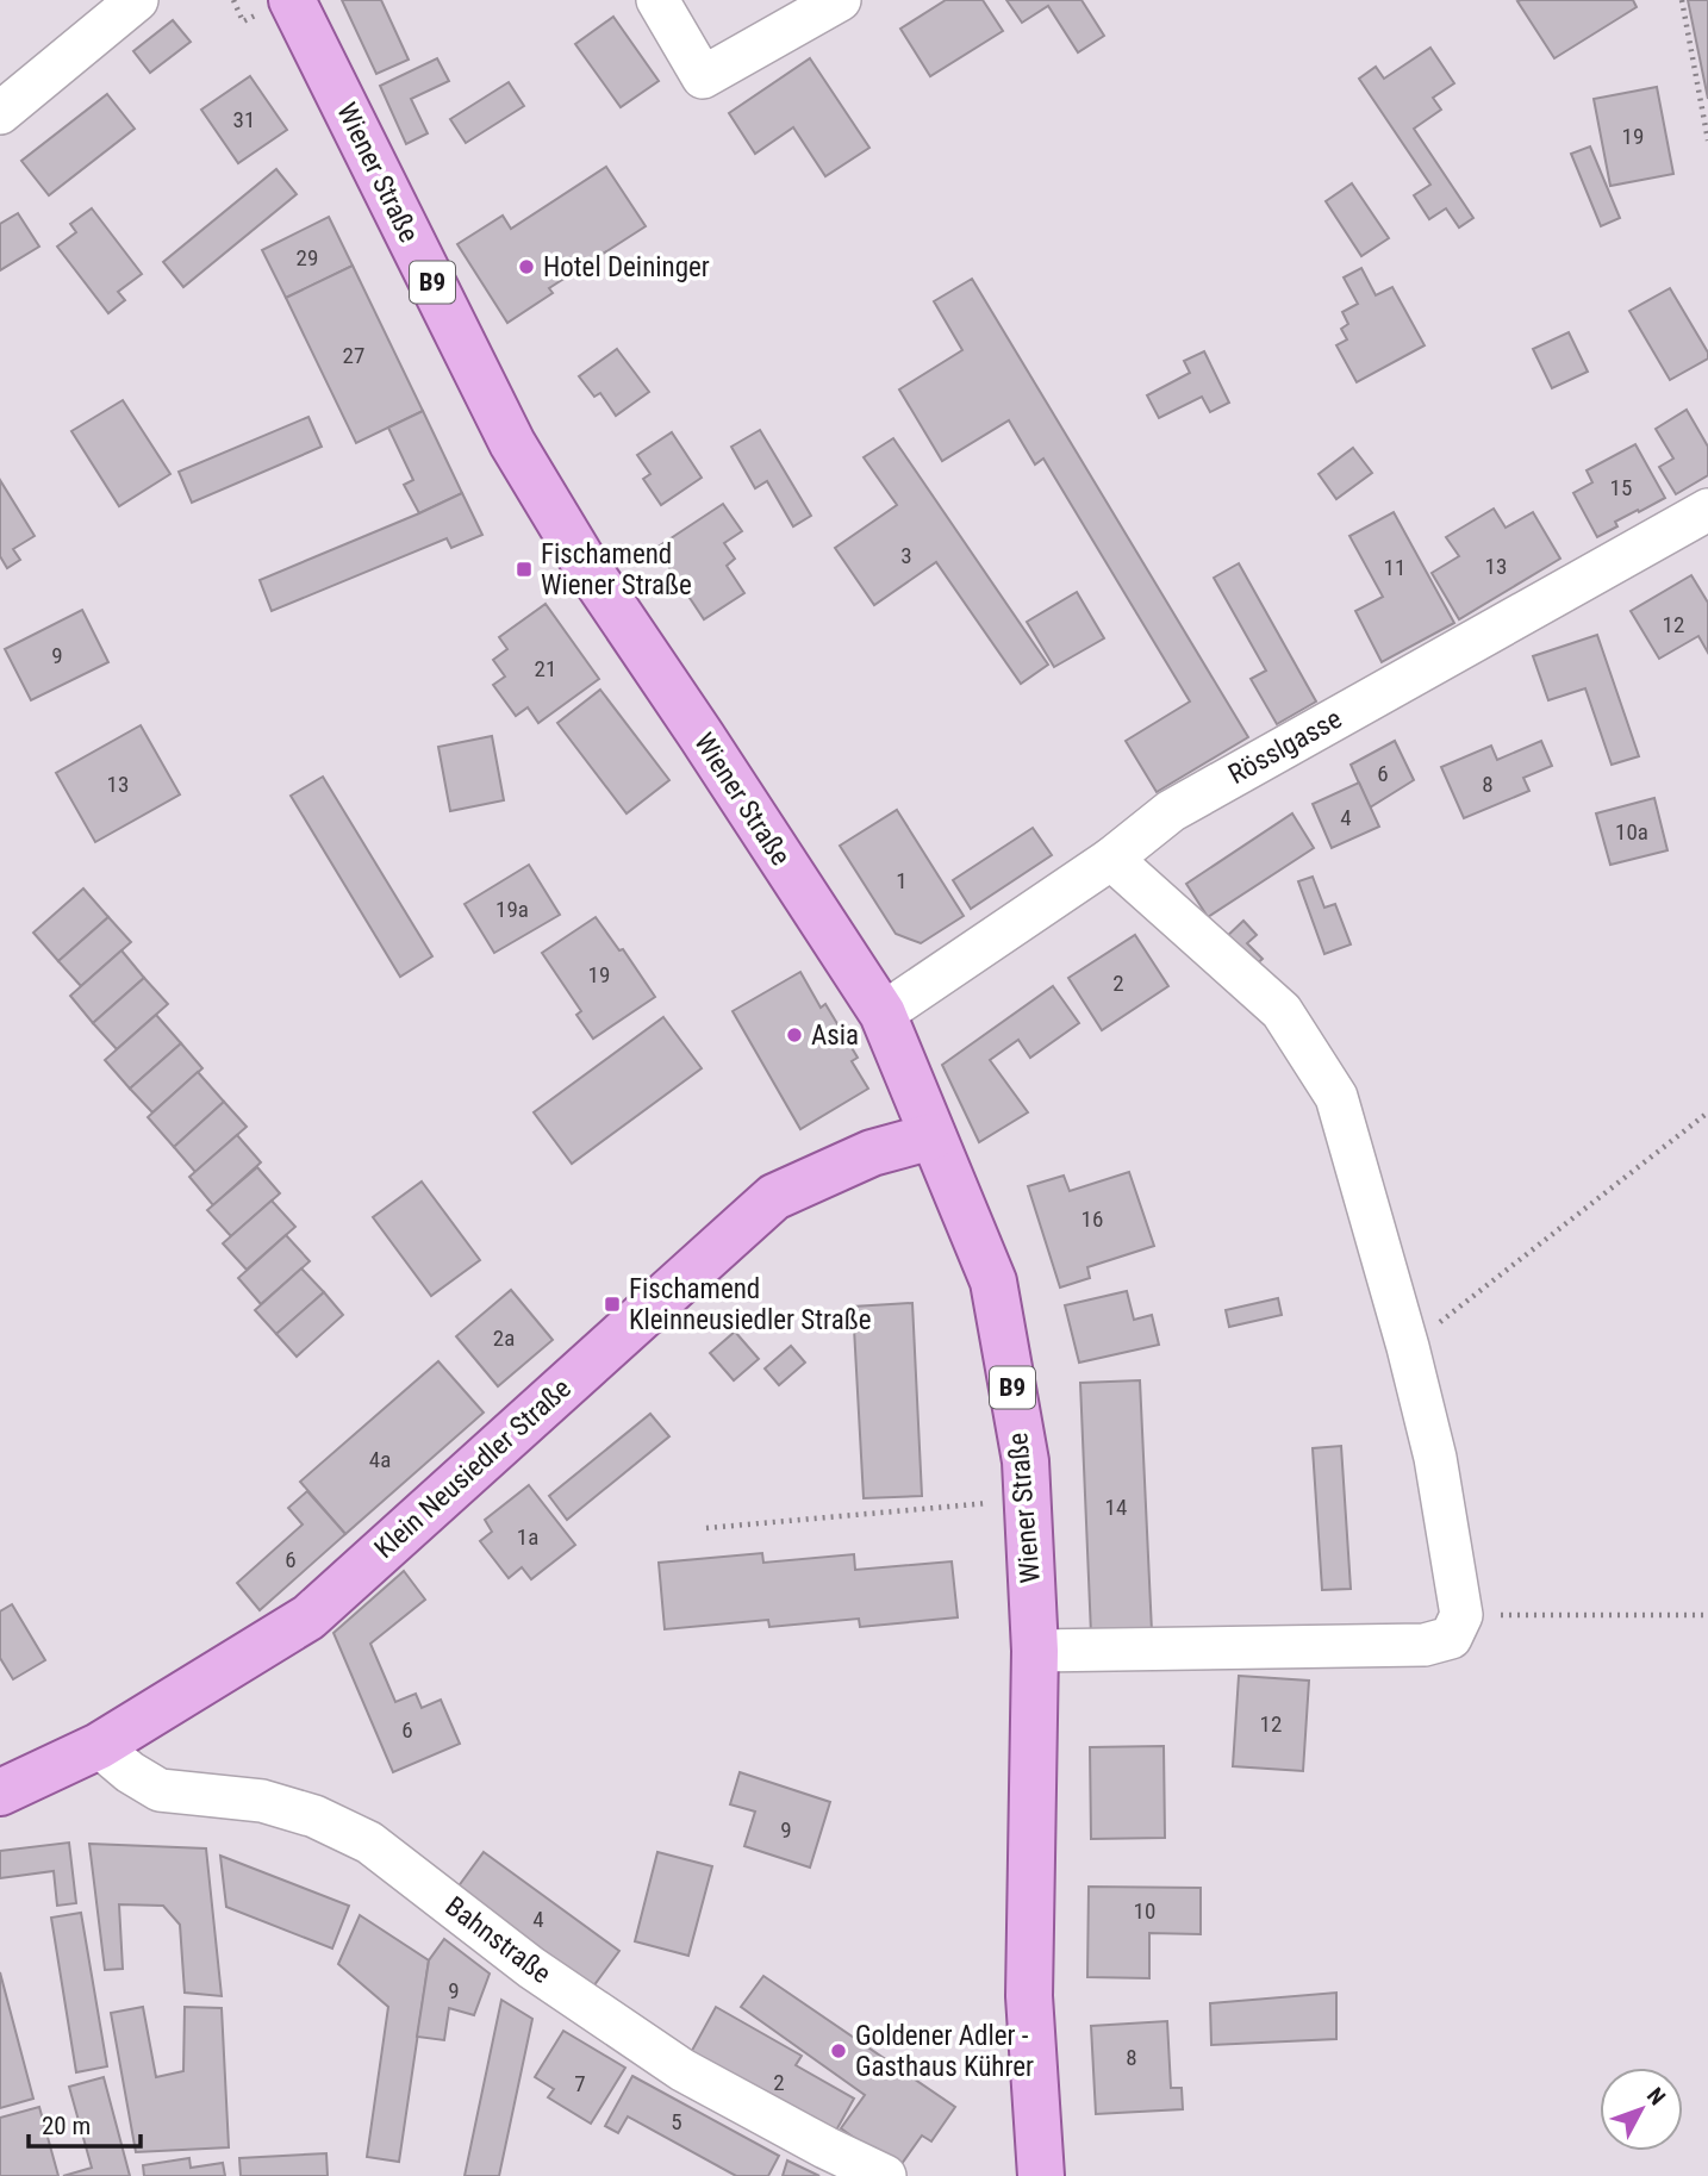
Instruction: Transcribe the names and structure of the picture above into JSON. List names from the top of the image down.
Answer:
{
  "streets": {
    "main road": ["Wiener Straße", "B9", "Klein Neusiedler Straße"],
    "street": ["Rösslgasse", "Bahnstraße"]
  },
  "crossings": [
    ["Wiener Straße", "Rösslgasse"],
    ["Wiener Straße", "Klein Neusiedler Straße"],
    ["Klein Neusiedler Straße", "Bahnstraße"]
  ],
  "places": {
    "other": ["Hotel Deininger", "Asia", "Goldener Adler - Gasthaus Kührer"],
    "transit": ["Fischamend Wiener Straße", "Fischamend Kleinneusiedler Straße"]
  },
  "house_numbers": [
    "31",
    "19",
    "29",
    "27",
    "15",
    "3",
    "13",
    "11",
    "12",
    "9",
    "21",
    "6",
    "13",
    "8",
    "4",
    "10a",
    "1",
    "19a",
    "19",
    "2",
    "16",
    "2a",
    "4a",
    "14",
    "1a",
    "6",
    "12",
    "6",
    "9",
    "10",
    "4",
    "9",
    "8",
    "2",
    "7",
    "5"
  ],
  "scale_bar": "20 m",
  "north": "top right"
}
